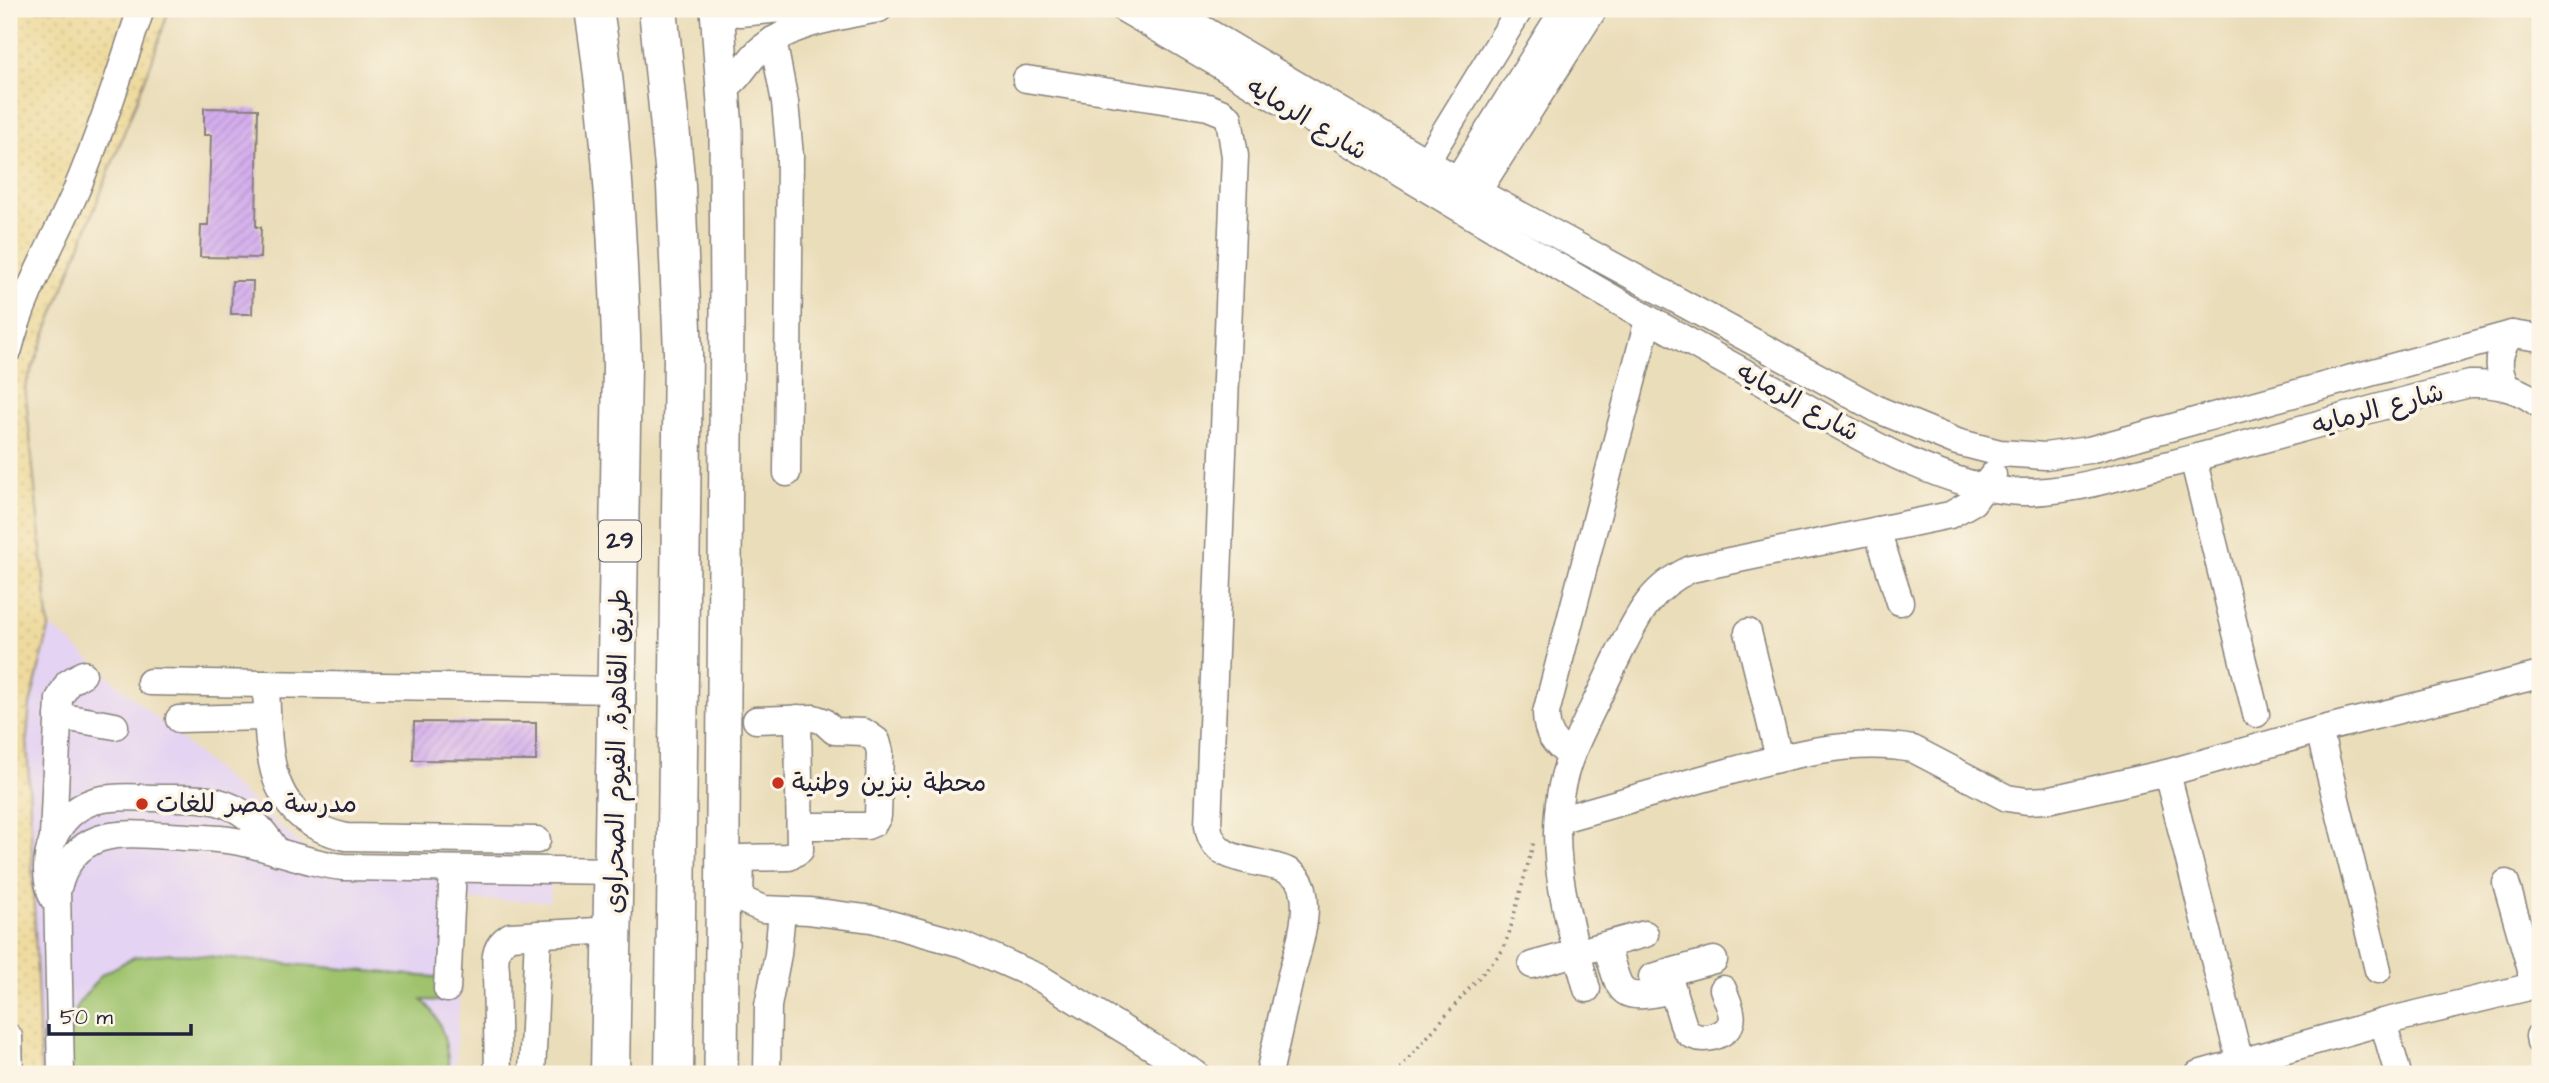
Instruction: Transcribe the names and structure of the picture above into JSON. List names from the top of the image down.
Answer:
{
  "streets": {
    "highway": ["29", "طريق القاهرة, الفيوم الصحراوى"],
    "street": ["شارع الرمايه"]
  },
  "places": ["محطة بنزين وطنية", "مدرسة مصر للغات"],
  "scale_bar": "50 m"
}
